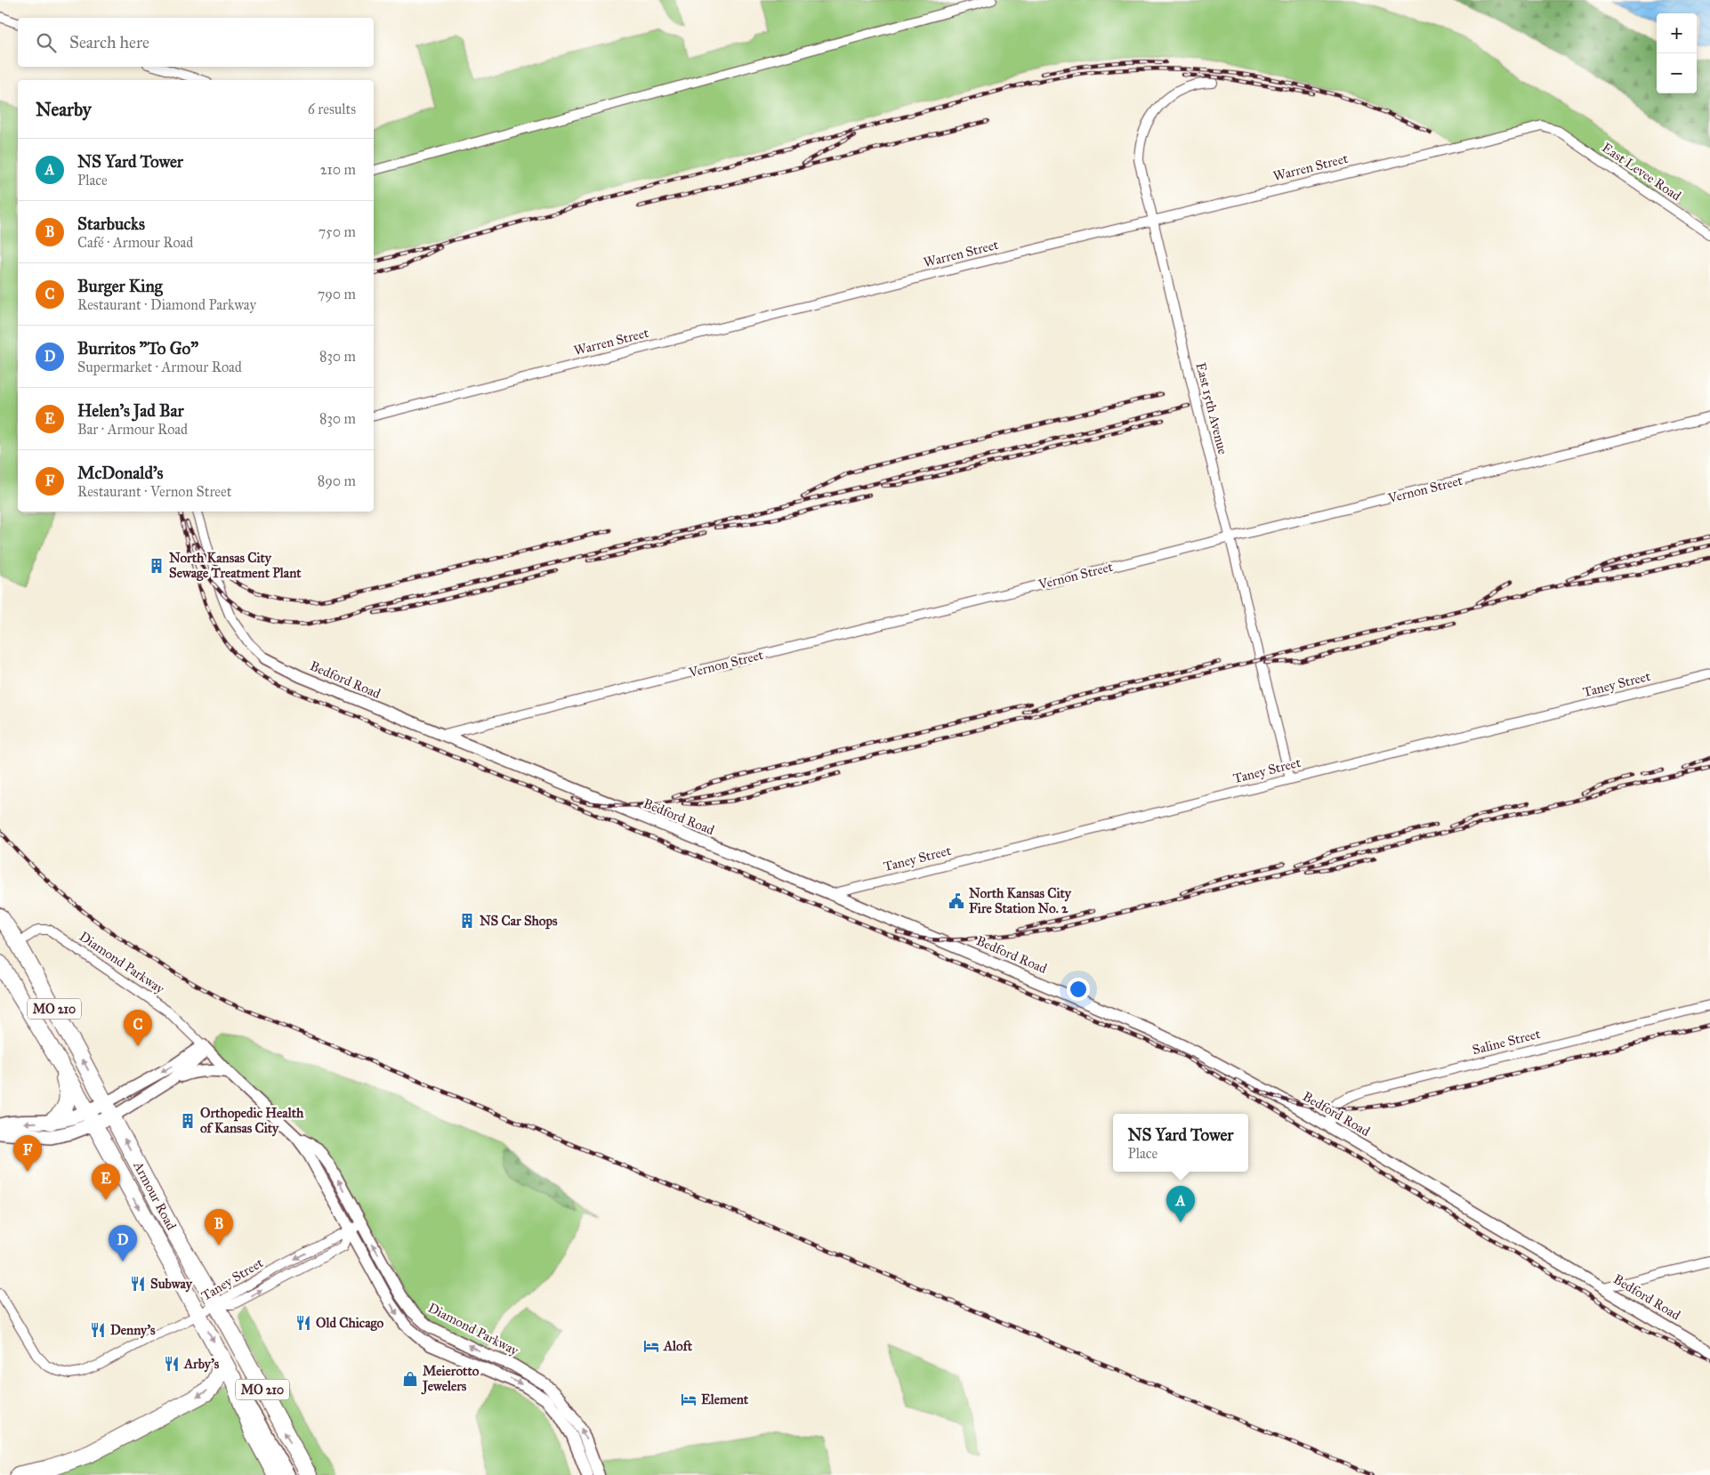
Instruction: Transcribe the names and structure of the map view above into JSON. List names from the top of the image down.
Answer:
{
  "streets": {
    "highway": ["MO 210", "Armour Road"],
    "street": [
      "Warren Street",
      "East Levee Road",
      "East 15th Avenue",
      "Vernon Street",
      "Bedford Road",
      "Taney Street",
      "Diamond Parkway",
      "Saline Street"
    ]
  },
  "crossings": [
    ["Warren Street", "East Levee Road"],
    ["Warren Street", "East 15th Avenue"],
    ["East 15th Avenue", "Vernon Street"],
    ["East 15th Avenue", "Taney Street"],
    ["Vernon Street", "Bedford Road"],
    ["Bedford Road", "Taney Street"],
    ["Bedford Road", "Saline Street"],
    ["Taney Street", "Diamond Parkway"],
    ["Taney Street", "Armour Road"],
    ["Diamond Parkway", "Armour Road"]
  ],
  "places": {
    "building": ["North Kansas City Sewage Treatment Plant", "NS Car Shops", "Orthopedic Health of Kansas City"],
    "public building": ["North Kansas City Fire Station No. 2"],
    "restaurant": [
      "Subway",
      "Old Chicago",
      "Denny's",
      "Arby's"
    ],
    "hotel": ["Aloft", "Element"],
    "shop": ["Meierotto Jewelers"]
  },
  "page": {
    "map_buttons": ["+", "−"],
    "search": "Search here",
    "heading": ["Nearby", "6 results"],
    "list": [
      {
        "mark": "A",
        "name": "NS Yard Tower",
        "note": "Place",
        "value": "210 m"
      },
      {
        "mark": "B",
        "name": "Starbucks",
        "note": "Café · Armour Road",
        "value": "750 m"
      },
      {
        "mark": "C",
        "name": "Burger King",
        "note": "Restaurant · Diamond Parkway",
        "value": "790 m"
      },
      {
        "mark": "D",
        "name": "Burritos \"To Go\"",
        "note": "Supermarket · Armour Road",
        "value": "830 m"
      },
      {
        "mark": "E",
        "name": "Helen's Jad Bar",
        "note": "Bar · Armour Road",
        "value": "830 m"
      },
      {
        "mark": "F",
        "name": "McDonald's",
        "note": "Restaurant · Vernon Street",
        "value": "890 m"
      }
    ],
    "pins": [
      "C",
      "F",
      "E",
      "A",
      "B",
      "D"
    ],
    "popup": ["NS Yard Tower", "Place"]
  }
}
